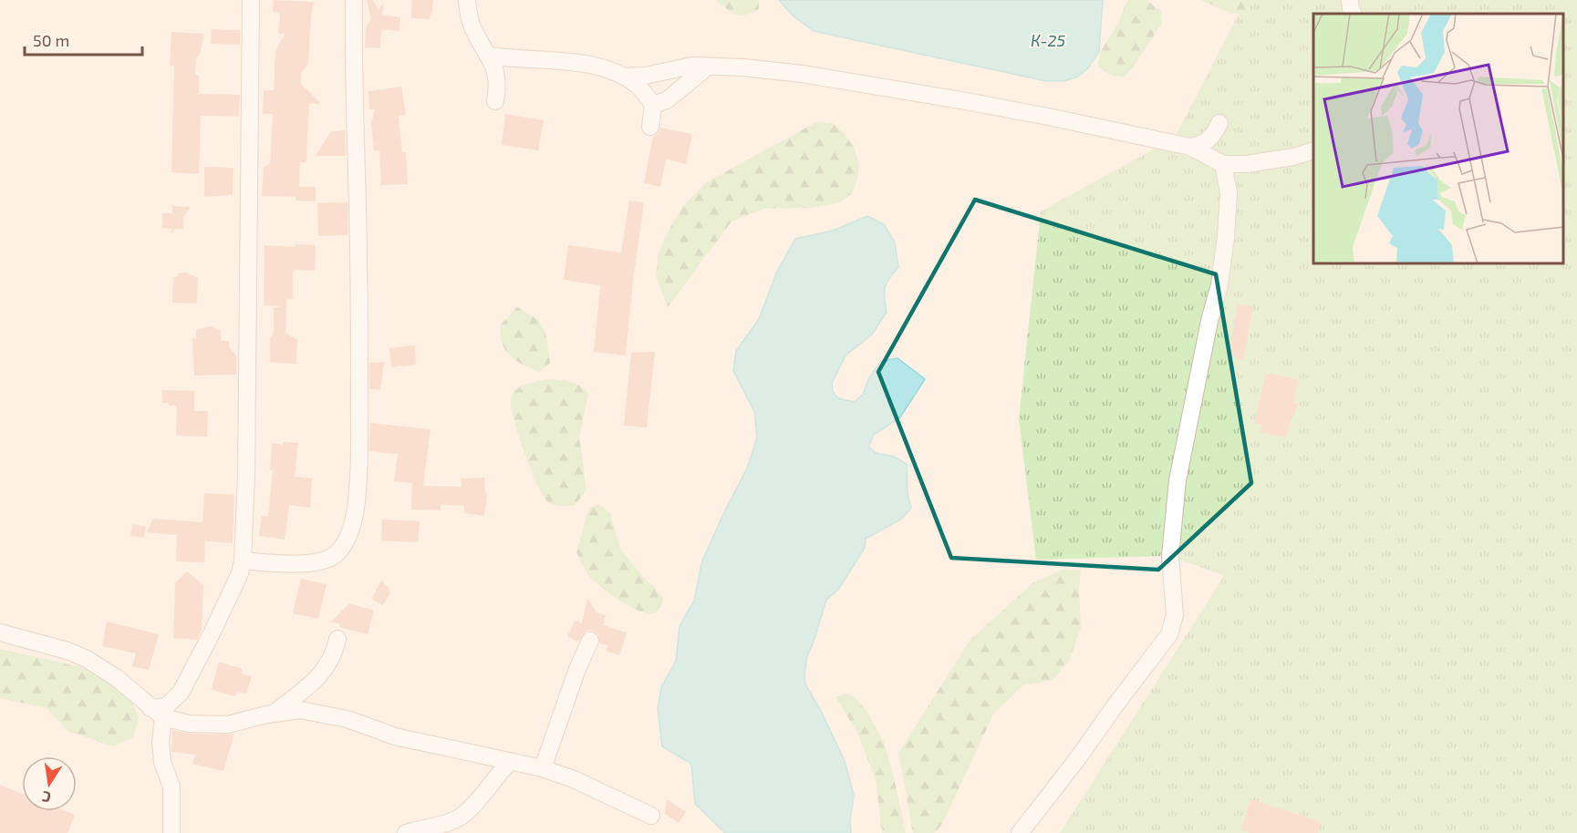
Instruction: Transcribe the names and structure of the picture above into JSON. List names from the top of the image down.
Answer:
{
  "water": ["К-25"],
  "scale_bar": "50 m",
  "north": "bottom"
}
